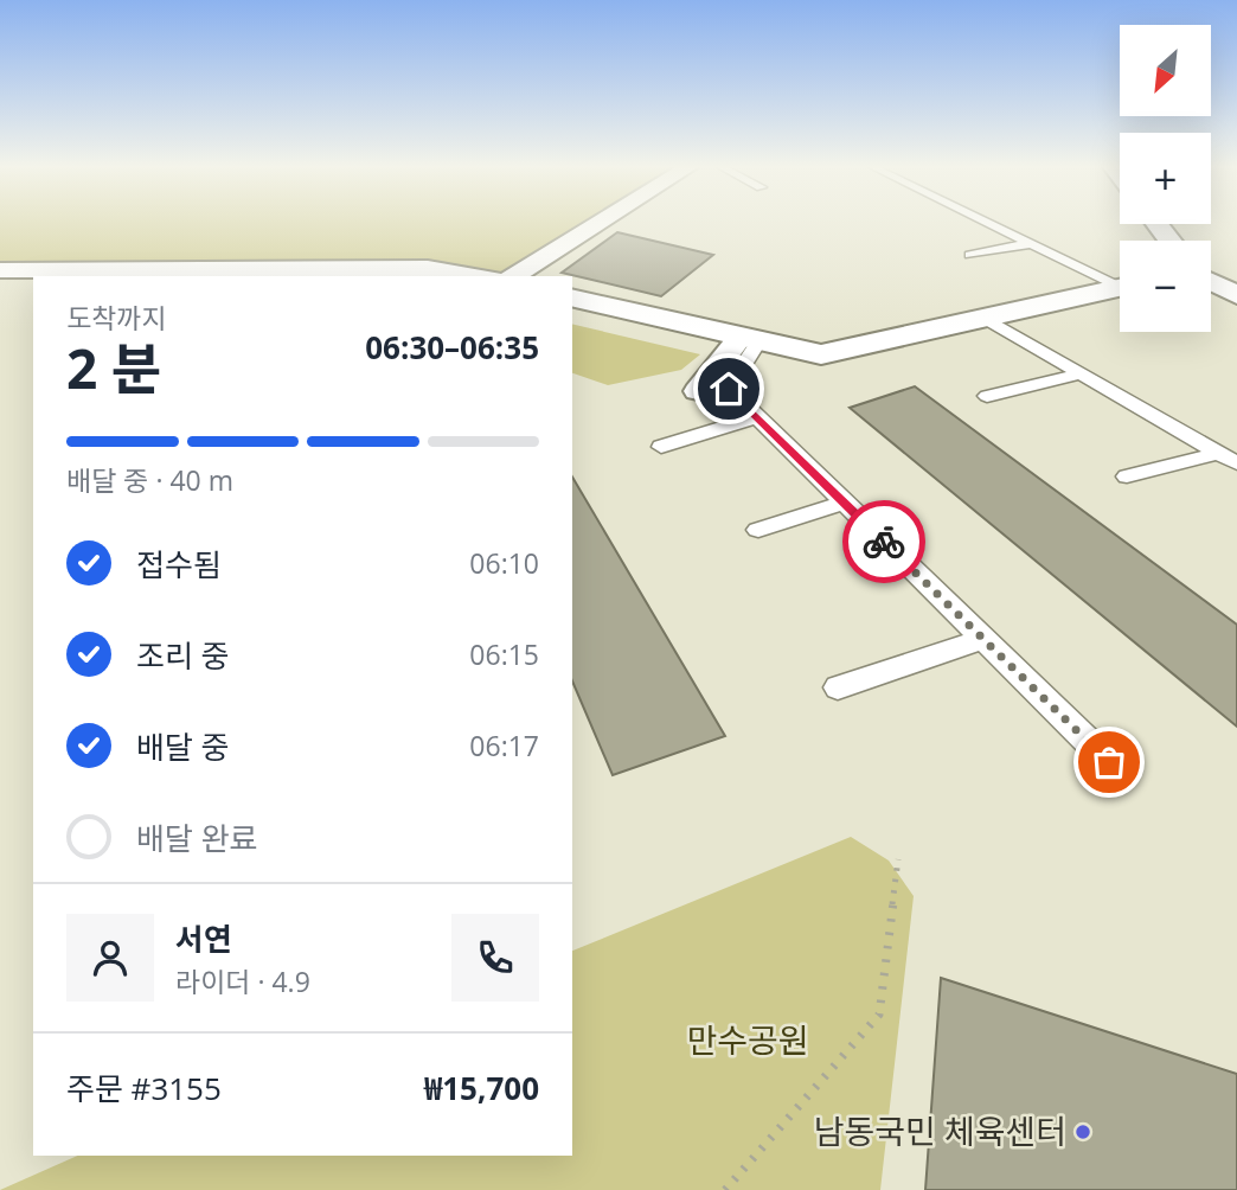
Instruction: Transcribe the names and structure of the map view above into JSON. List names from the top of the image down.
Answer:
{
  "parks": ["만수공원"],
  "places": ["남동국민 체육센터"],
  "north": "bottom left",
  "page": {
    "map_buttons": ["+", "−"],
    "heading": ["2 분", "도착까지", "06:30–06:35"],
    "panel": [
      "서연",
      "라이더 · 4.9",
      "주문 #3155",
      "₩15,700"
    ],
    "bar": "배달 중 · 40 m",
    "list": [
      ["접수됨", "06:10"],
      ["조리 중", "06:15"],
      ["배달 중", "06:17"],
      "배달 완료"
    ]
  }
}
